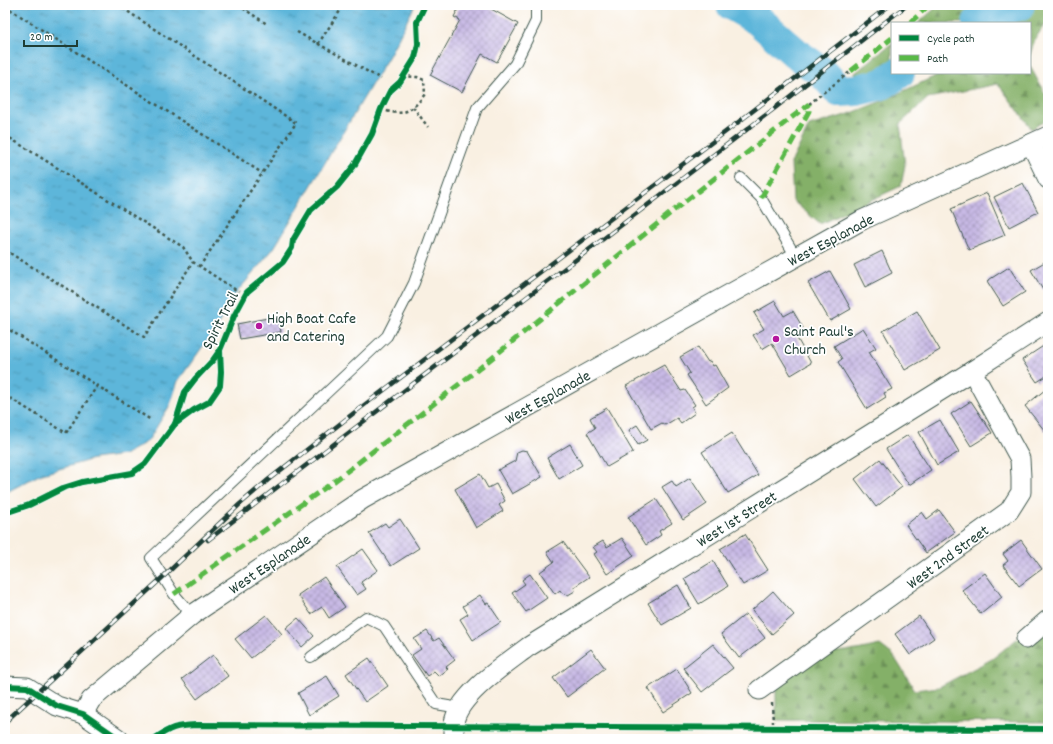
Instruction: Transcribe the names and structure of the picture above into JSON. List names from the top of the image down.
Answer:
{
  "streets": {
    "street": ["West Esplanade", "West 1st Street", "West 2nd Street"],
    "cycle path": ["Spirit Trail"]
  },
  "crossings": [
    ["West 1st Street", "West 2nd Street"]
  ],
  "places": ["High Boat Cafe and Catering", "Saint Paul's Church"],
  "legend": ["Cycle path", "Path"],
  "scale_bar": "20 m"
}
